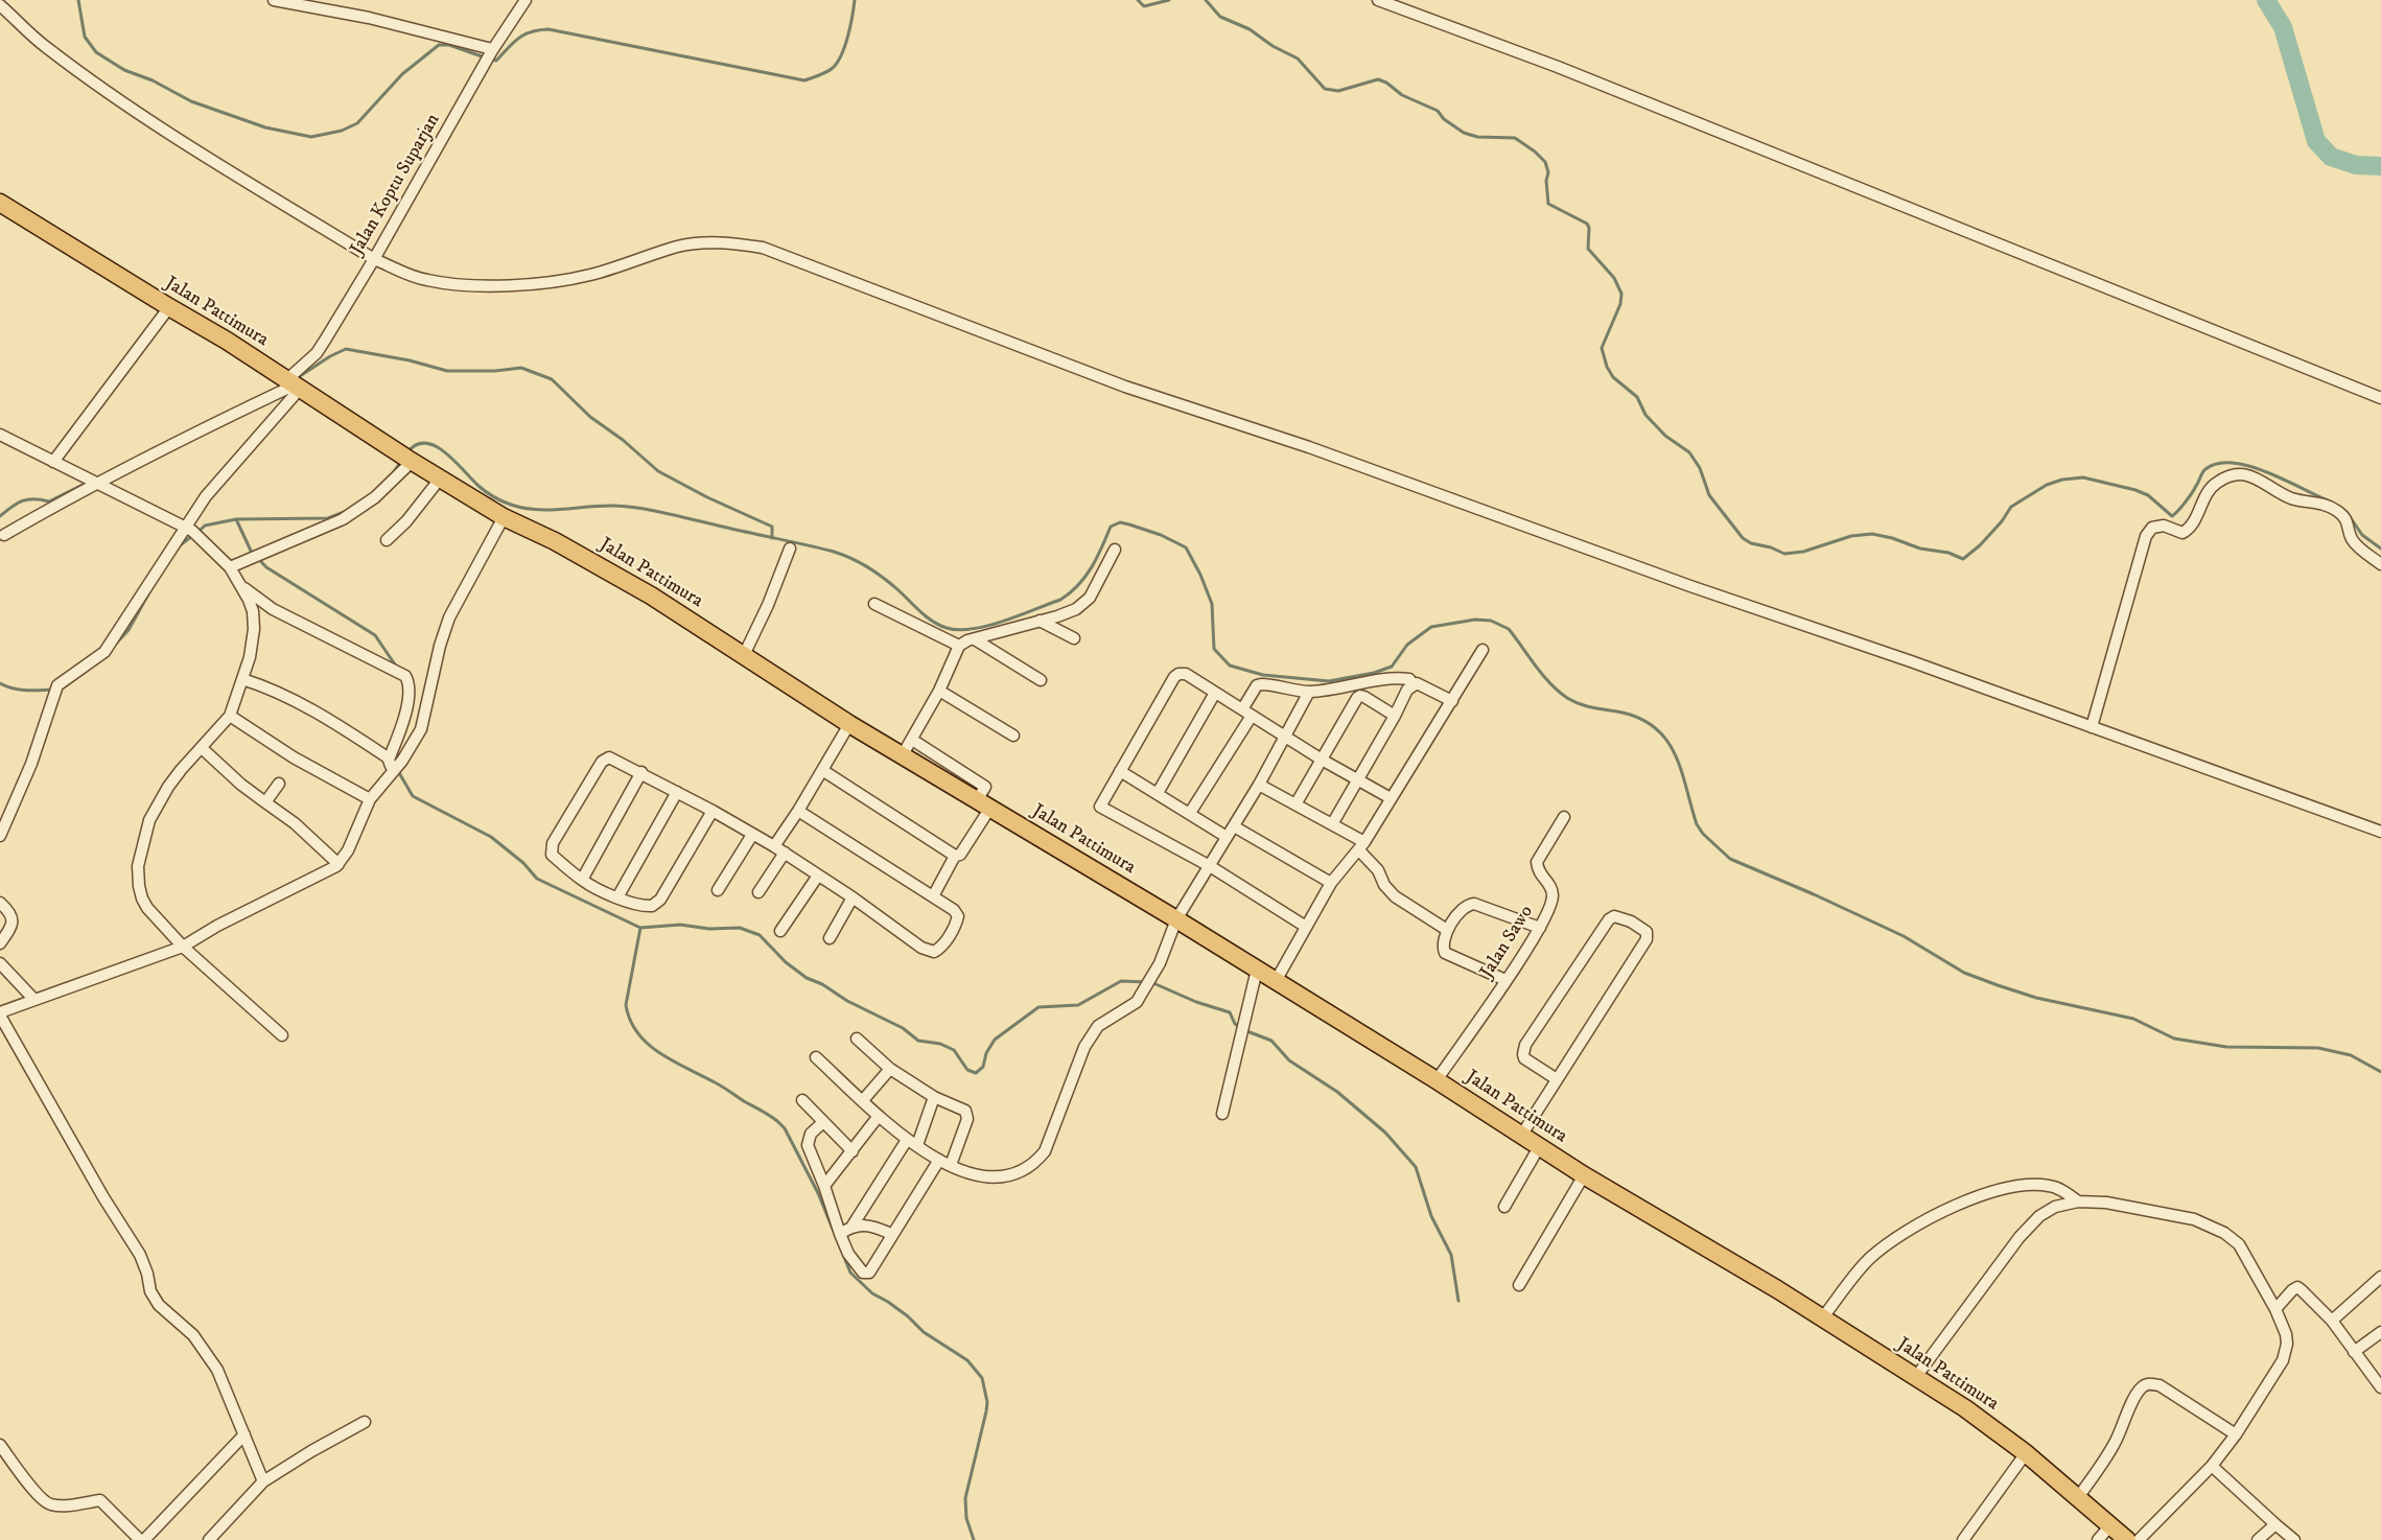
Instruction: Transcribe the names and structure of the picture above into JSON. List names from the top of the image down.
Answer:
{
  "streets": {
    "main road": ["Jalan Pattimura"],
    "street": ["Jalan Koptu Suparjan", "Jalan Sawo"]
  },
  "crossings": [
    ["Jalan Koptu Suparjan", "Jalan Pattimura"],
    ["Jalan Pattimura", "Jalan Sawo"]
  ]
}
